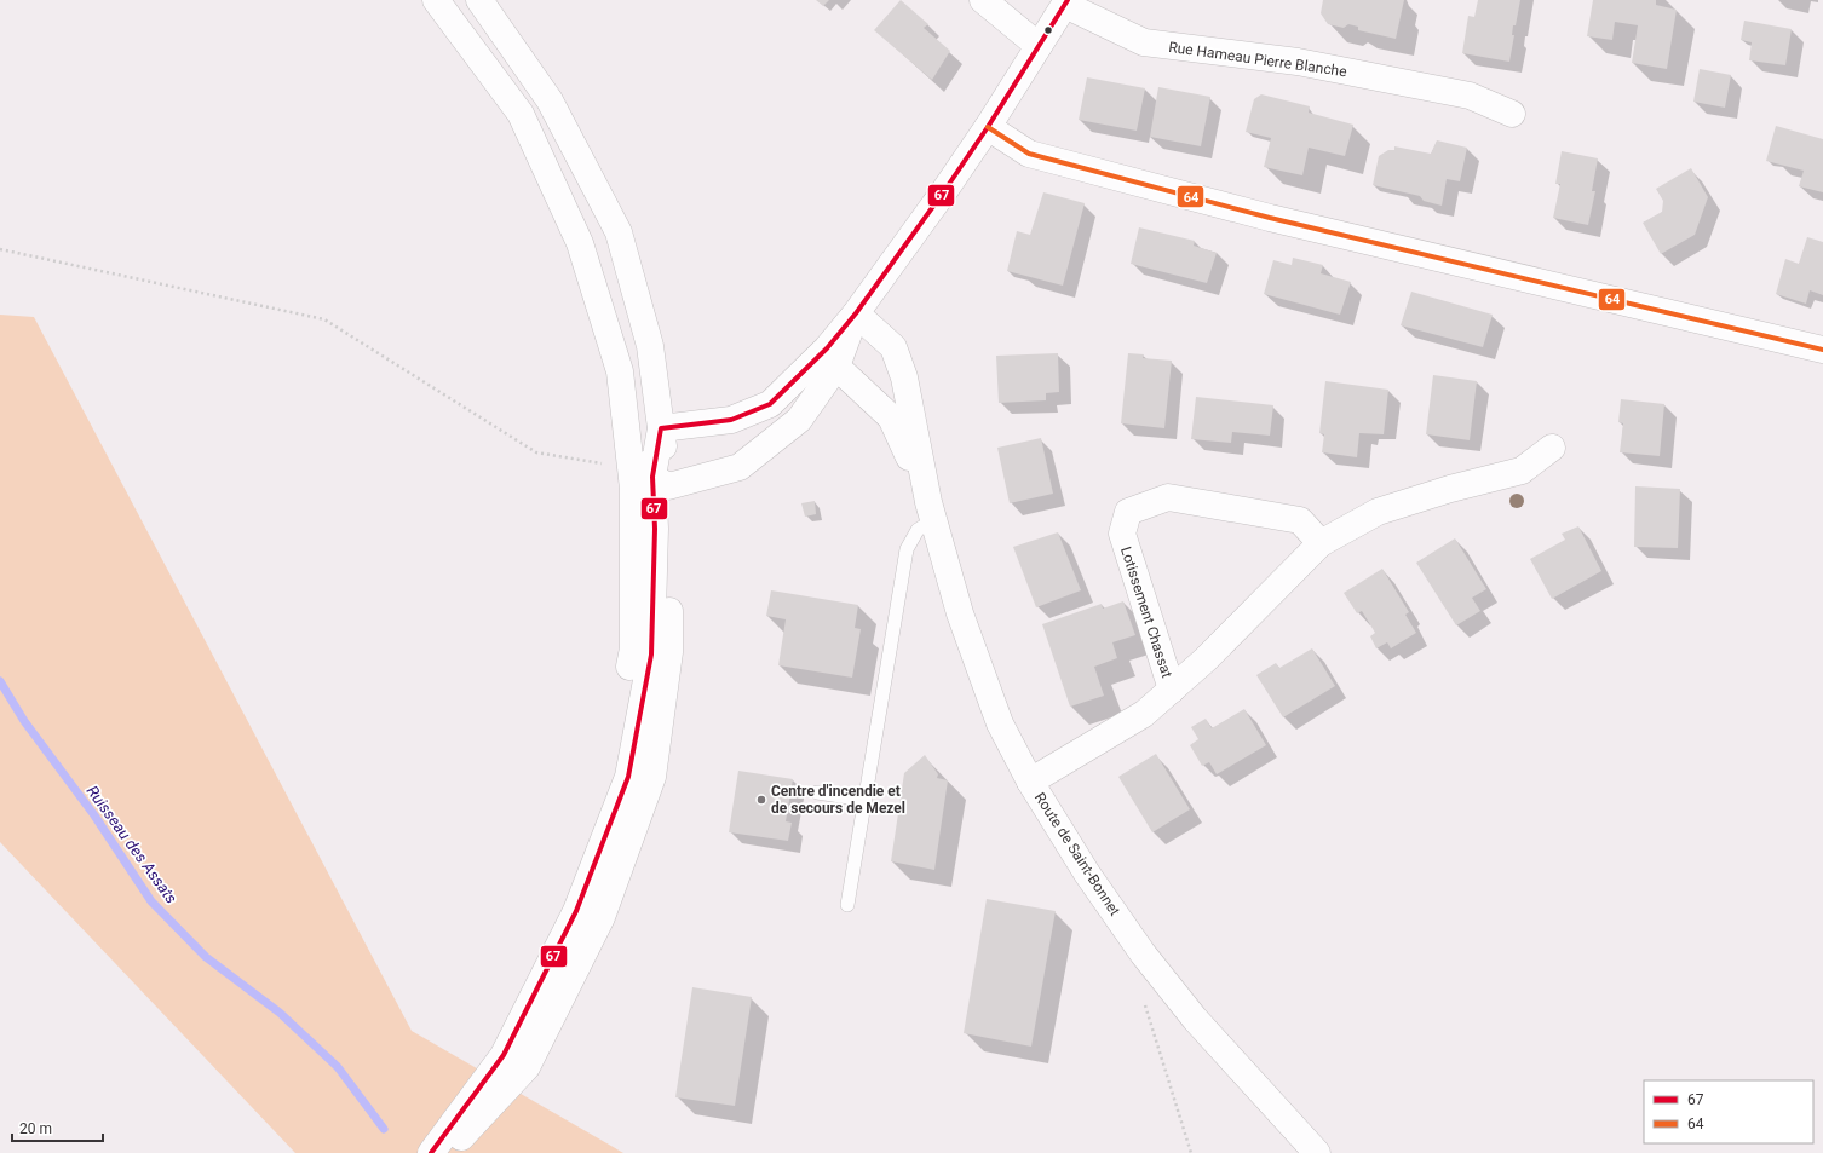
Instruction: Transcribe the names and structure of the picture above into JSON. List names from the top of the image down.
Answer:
{
  "streets": {
    "street": ["Rue Hameau Pierre Blanche", "Lotissement Chassat", "Route de Saint-Bonnet"]
  },
  "crossings": [
    ["Lotissement Chassat", "Route de Saint-Bonnet"]
  ],
  "water": ["Ruisseau des Assats"],
  "places": ["Centre d'incendie et de secours de Mezel"],
  "lines": ["transit line 67", "transit line 64"],
  "legend": ["67", "64"],
  "scale_bar": "20 m"
}
